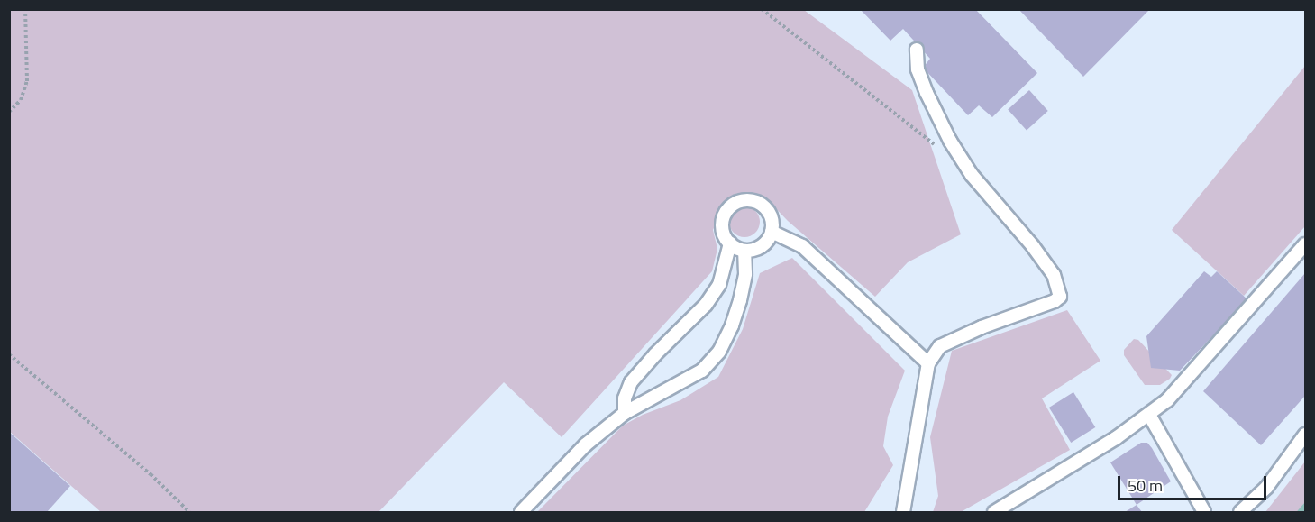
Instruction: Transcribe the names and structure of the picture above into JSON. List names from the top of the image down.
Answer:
{
  "scale_bar": "50 m"
}
